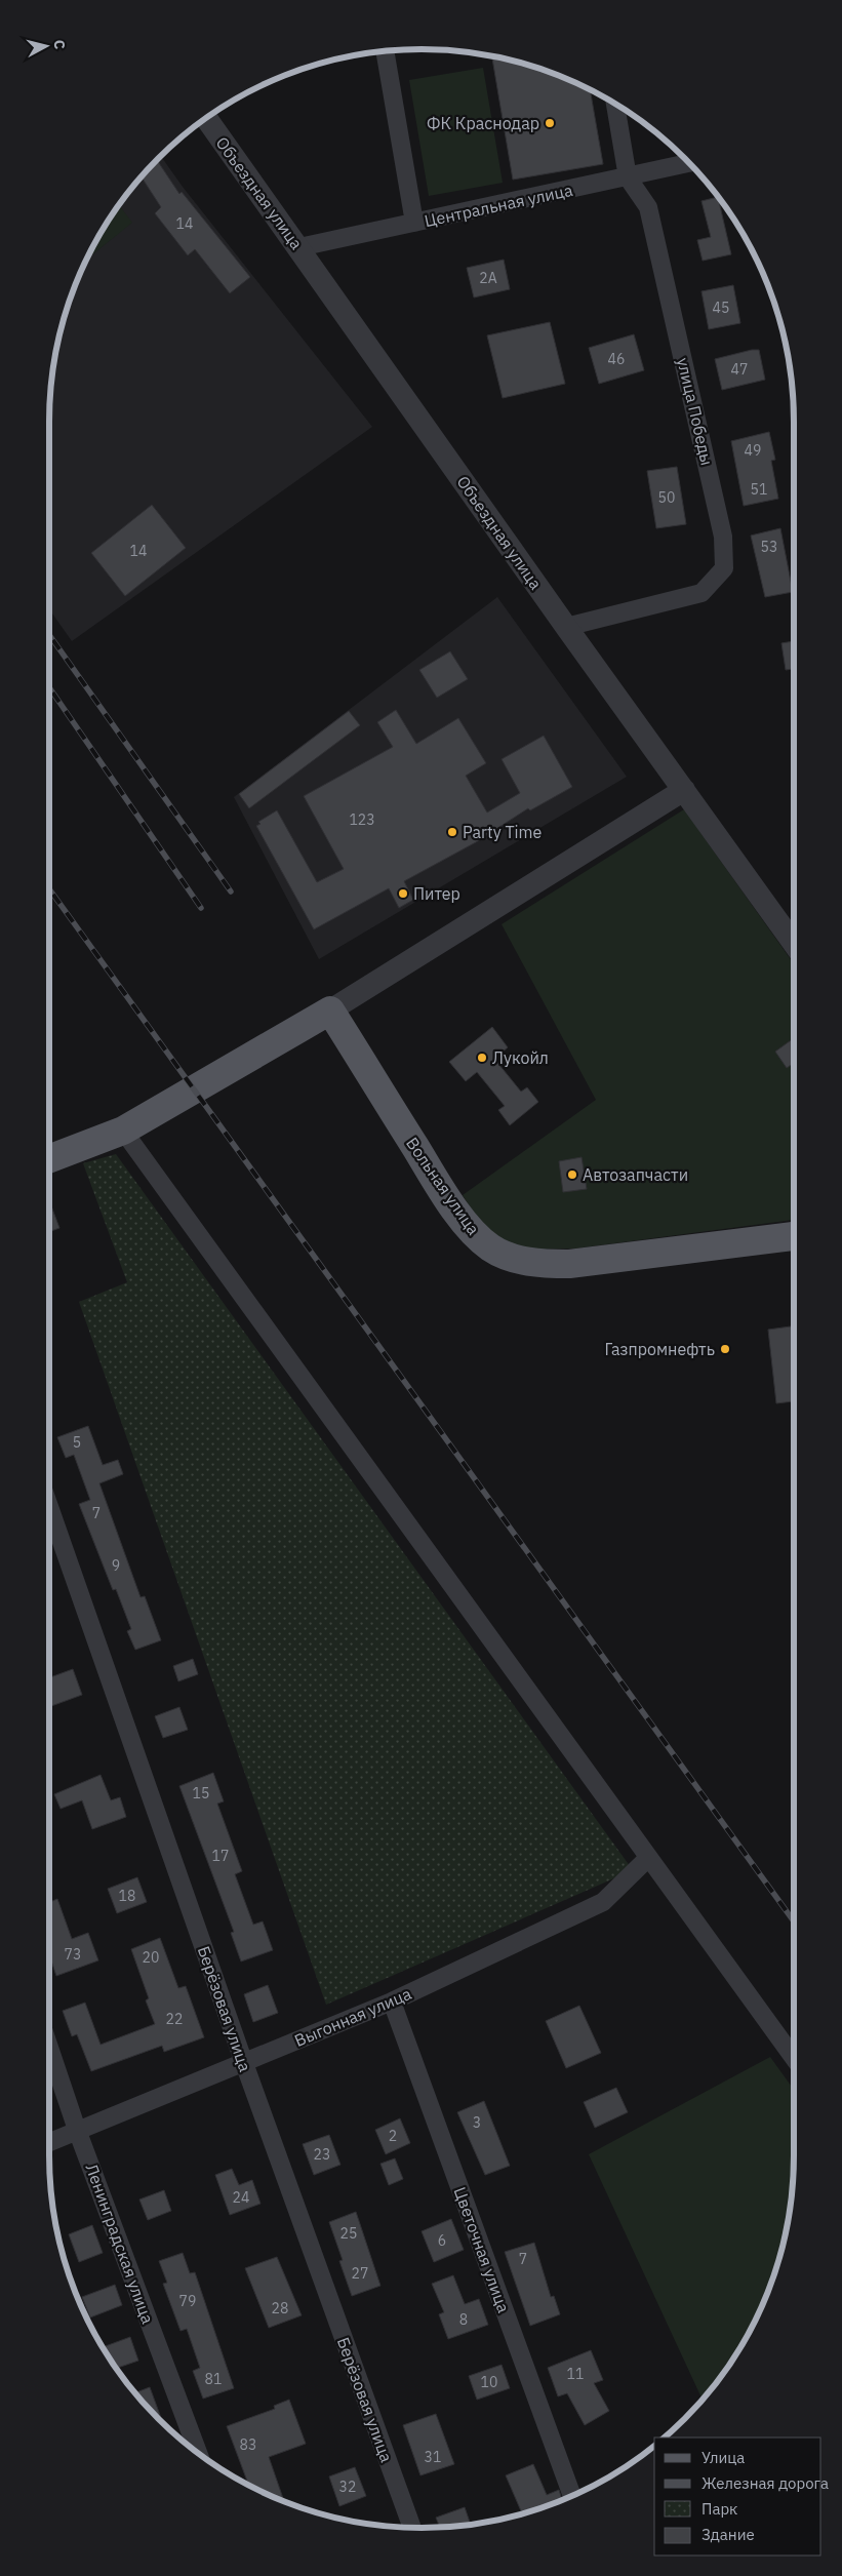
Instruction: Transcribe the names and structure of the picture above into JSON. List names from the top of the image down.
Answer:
{
  "streets": {
    "main road": ["Вольная улица"],
    "street": [
      "Объездная улица",
      "Центральная улица",
      "улица Победы",
      "Берёзовая улица",
      "Выгонная улица",
      "Ленинградская улица",
      "Цветочная улица"
    ]
  },
  "crossings": [
    ["Объездная улица", "Центральная улица"],
    ["Объездная улица", "улица Победы"],
    ["Центральная улица", "улица Победы"],
    ["Берёзовая улица", "Выгонная улица"],
    ["Выгонная улица", "Ленинградская улица"],
    ["Выгонная улица", "Цветочная улица"]
  ],
  "places": [
    "ФК Краснодар",
    "Party Time",
    "Питер",
    "Лукойл",
    "Автозапчасти",
    "Газпромнефть"
  ],
  "house_numbers": [
    "14",
    "2А",
    "45",
    "46",
    "47",
    "49",
    "51",
    "50",
    "53",
    "14",
    "123",
    "5",
    "7",
    "9",
    "15",
    "17",
    "18",
    "73",
    "20",
    "22",
    "3",
    "2",
    "23",
    "24",
    "25",
    "6",
    "7",
    "27",
    "79",
    "28",
    "8",
    "11",
    "81",
    "10",
    "83",
    "31",
    "32"
  ],
  "legend": [
    "Улица",
    "Железная дорога",
    "Парк",
    "Здание"
  ],
  "north": "right"
}
